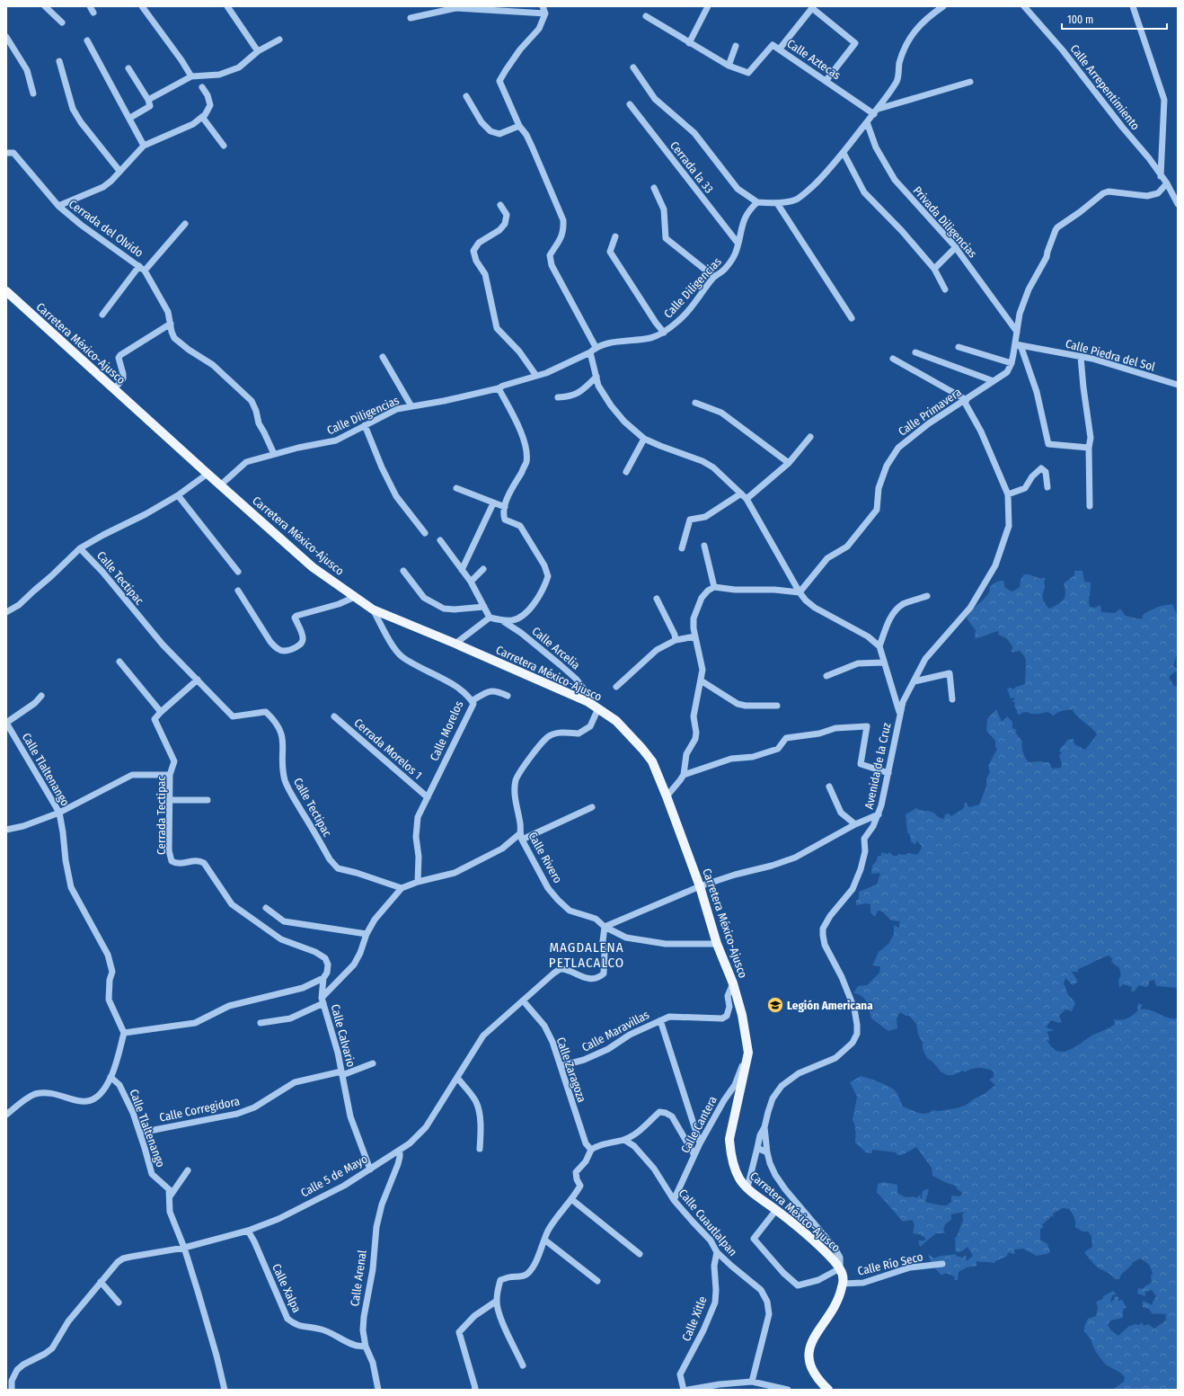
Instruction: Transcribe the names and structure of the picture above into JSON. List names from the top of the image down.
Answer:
{
  "streets": {
    "main road": ["Carretera México-Ajusco"],
    "street": [
      "Calle Aztecas",
      "Calle Arrepentimiento",
      "Cerrada la 33",
      "Privada Diligencias",
      "Cerrada del Olvido",
      "Calle Diligencias",
      "Calle Piedra del Sol",
      "Calle Primavera",
      "Calle Tectipac",
      "Calle Arcelia",
      "Calle Morelos",
      "Cerrada Morelos 1",
      "Avenida de la Cruz",
      "Calle Tlaltenango",
      "Cerrada Tectipac",
      "Calle Rivero",
      "Calle Maravillas",
      "Calle Calvario",
      "Calle Zaragoza",
      "Calle Corregidora",
      "Calle Cantera",
      "Calle 5 de Mayo",
      "Calle Cuautlalpan",
      "Calle Río Seco",
      "Calle Arenal",
      "Calle Xalpa",
      "Calle Xitle"
    ]
  },
  "crossings": [
    ["Calle Arrepentimiento", "Calle Primavera"],
    ["Cerrada la 33", "Calle Diligencias"],
    ["Privada Diligencias", "Calle Primavera"],
    ["Calle Diligencias", "Carretera México-Ajusco"],
    ["Carretera México-Ajusco", "Calle Arcelia"],
    ["Carretera México-Ajusco", "Calle Morelos"],
    ["Carretera México-Ajusco", "Avenida de la Cruz"],
    ["Carretera México-Ajusco", "Calle Rivero"],
    ["Carretera México-Ajusco", "Calle Maravillas"],
    ["Carretera México-Ajusco", "Calle Cantera"],
    ["Carretera México-Ajusco", "Calle Río Seco"],
    ["Calle Piedra del Sol", "Calle Primavera"],
    ["Calle Primavera", "Avenida de la Cruz"],
    ["Calle Tectipac", "Calle Calvario"],
    ["Calle Morelos", "Cerrada Morelos 1"],
    ["Avenida de la Cruz", "Calle Río Seco"],
    ["Calle Tlaltenango", "Calle Corregidora"],
    ["Calle Tlaltenango", "Calle 5 de Mayo"],
    ["Calle Rivero", "Calle 5 de Mayo"],
    ["Calle Maravillas", "Calle Zaragoza"],
    ["Calle Maravillas", "Calle Cantera"],
    ["Calle Calvario", "Calle Corregidora"],
    ["Calle Calvario", "Calle 5 de Mayo"],
    ["Calle Zaragoza", "Calle 5 de Mayo"],
    ["Calle Cantera", "Calle Cuautlalpan"],
    ["Calle 5 de Mayo", "Calle Arenal"],
    ["Calle 5 de Mayo", "Calle Xalpa"],
    ["Calle Cuautlalpan", "Calle Xitle"],
    ["Calle Arenal", "Calle Xalpa"]
  ],
  "districts": ["MAGDALENA PETLACALCO"],
  "places": {
    "school or university": ["Legión Americana"]
  },
  "scale_bar": "100 m"
}
